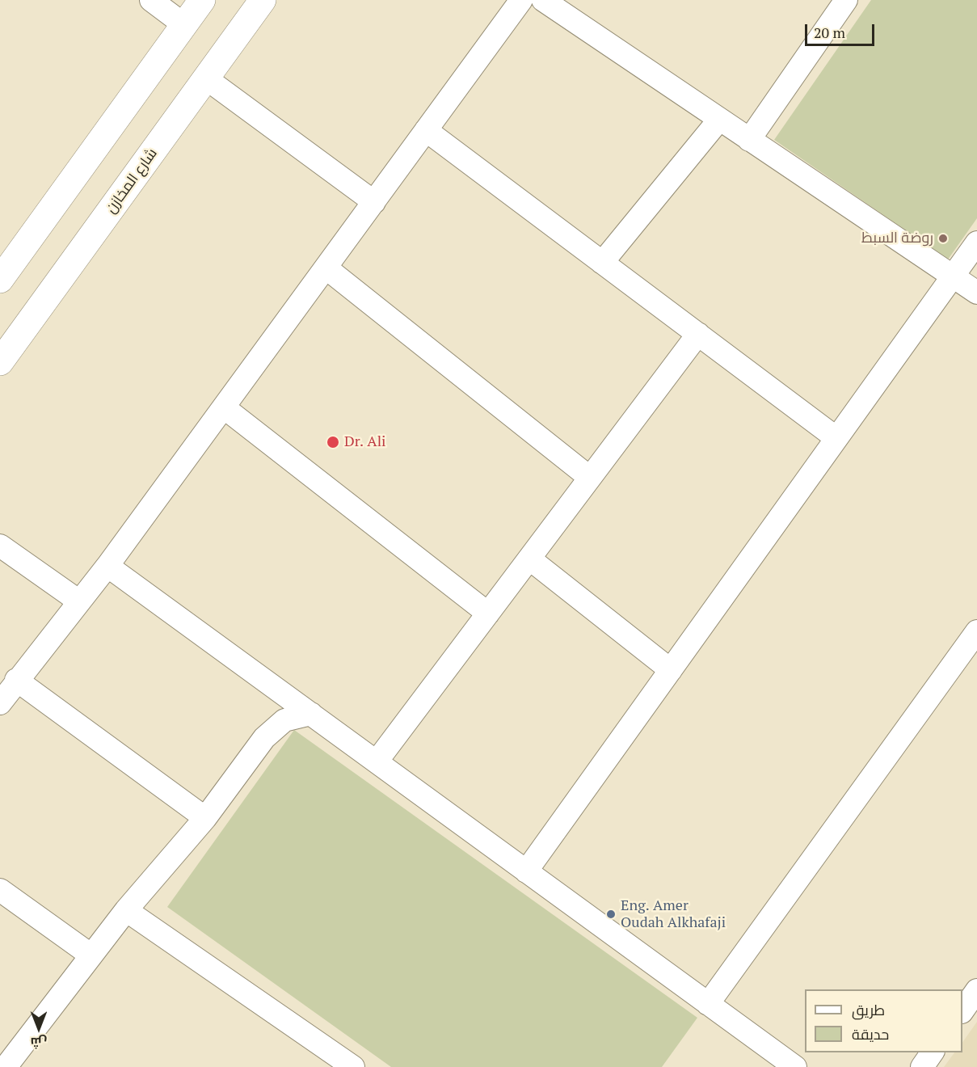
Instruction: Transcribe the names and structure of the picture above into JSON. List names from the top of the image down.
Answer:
{
  "streets": {
    "street": ["شارع المخازن"]
  },
  "places": ["روضة السبط", "Dr. Ali", "Eng. Amer Oudah Alkhafaji"],
  "legend": ["طريق", "حديقة"],
  "scale_bar": "20 m",
  "north": "bottom"
}
